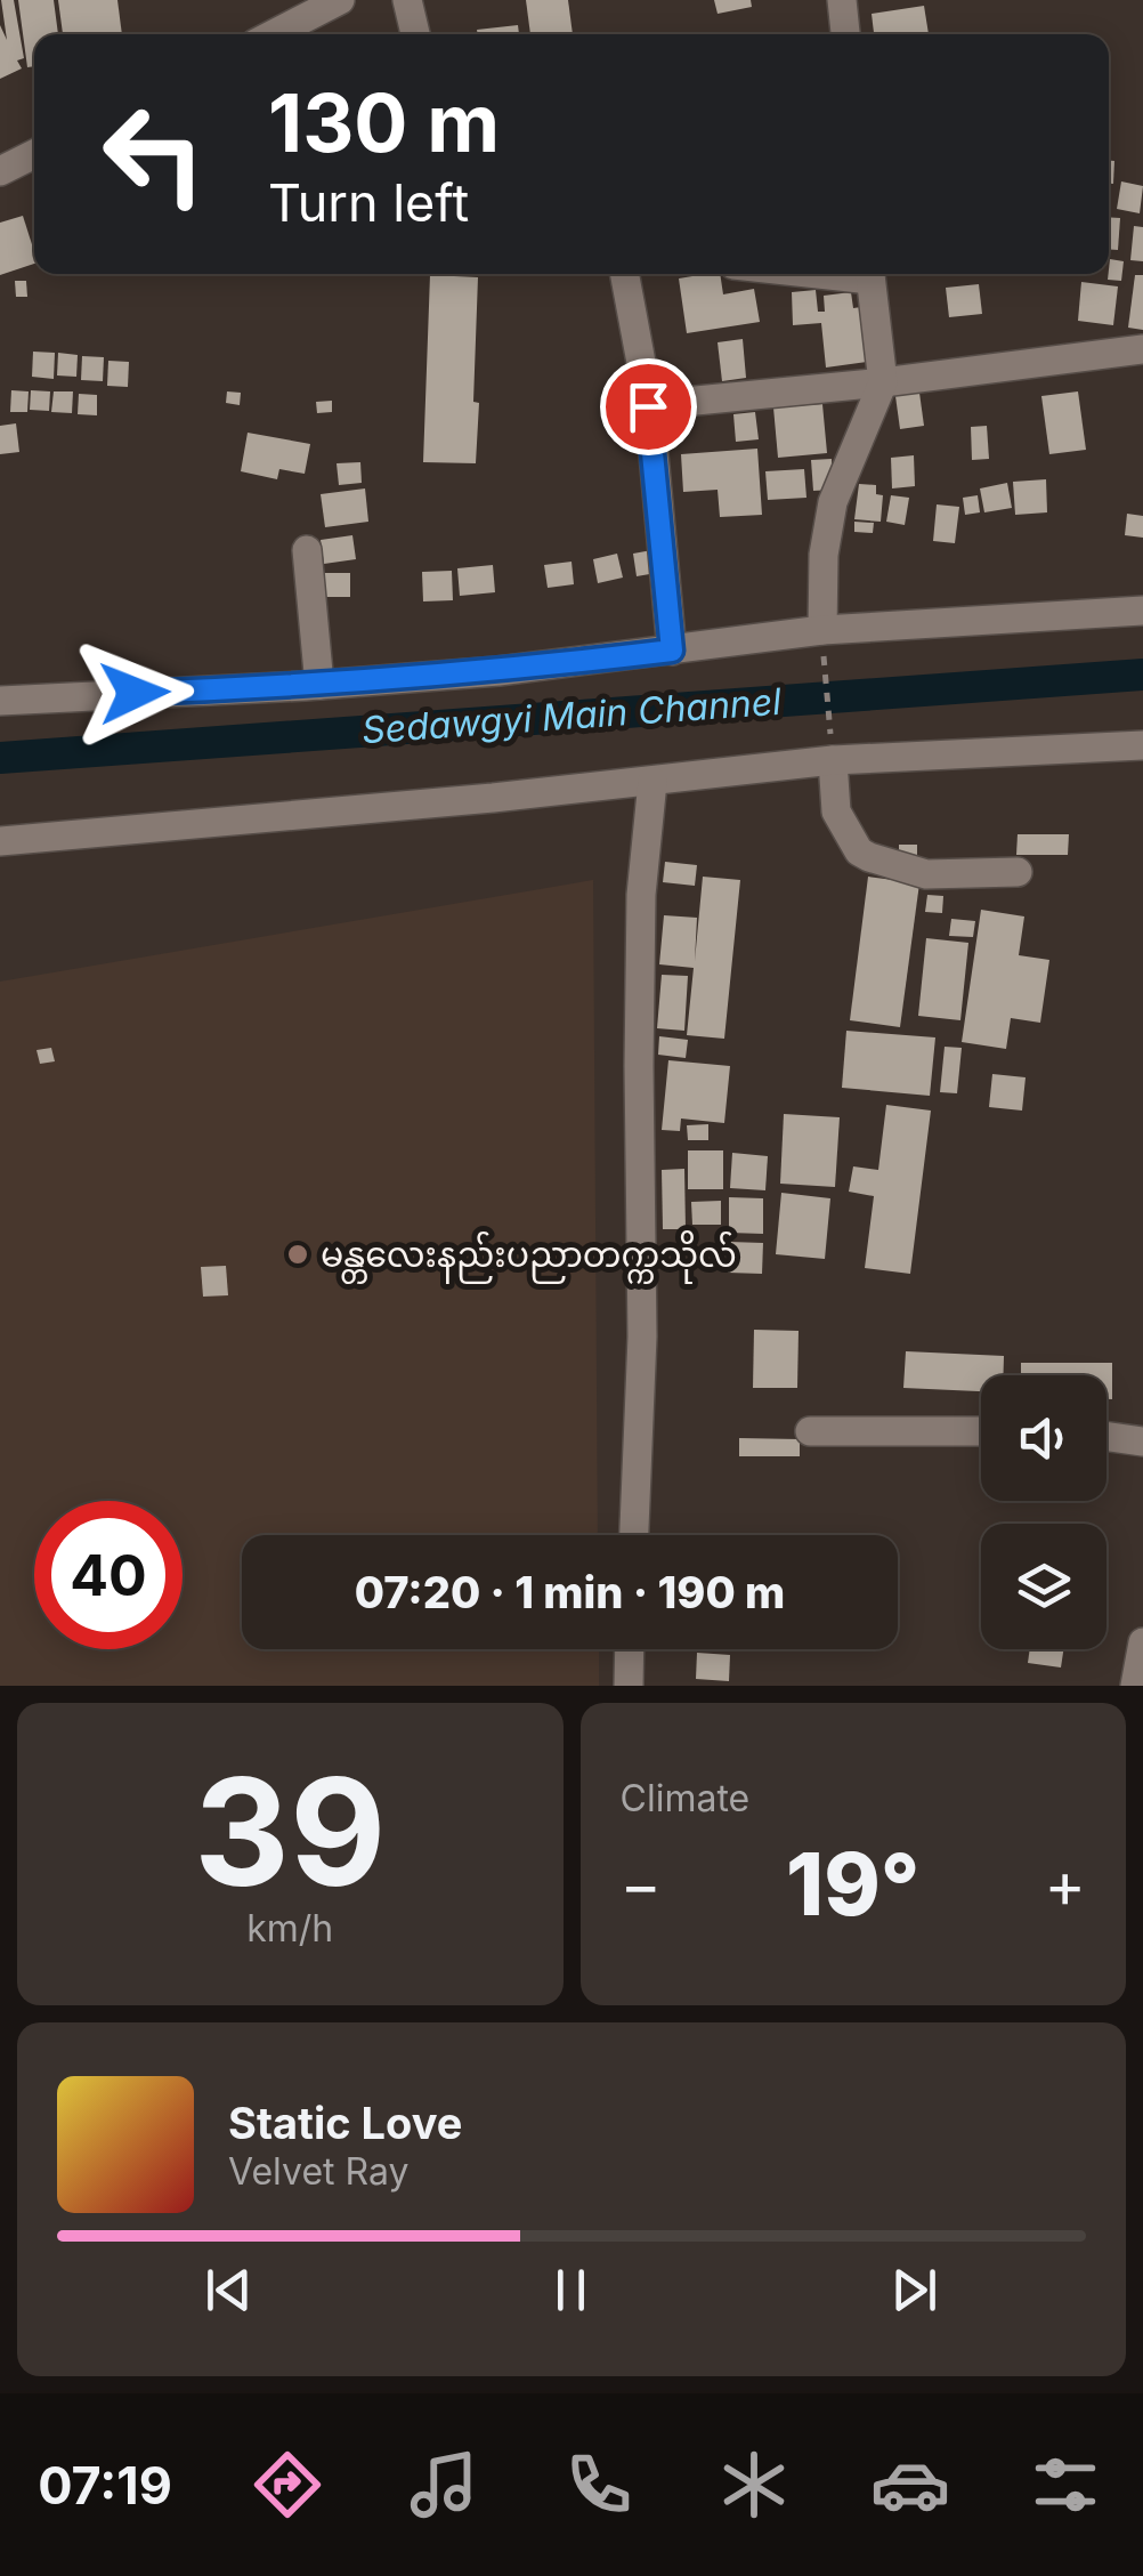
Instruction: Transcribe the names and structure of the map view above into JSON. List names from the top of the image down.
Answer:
{
  "water": ["Sedawgyi Main Channel"],
  "places": ["မန္တလေးနည်းပညာတက္ကသိုလ်"],
  "page": {
    "turn": ["130 m", "Turn left"],
    "limit": "40",
    "trip": "07:20 · 1 min · 190 m",
    "tile": [
      ["39", "km/h"],
      "Climate"
    ],
    "heat": ["−", "19°", "+"],
    "song": ["Static Love", "Velvet Ray"],
    "tabs": "07:19"
  }
}
